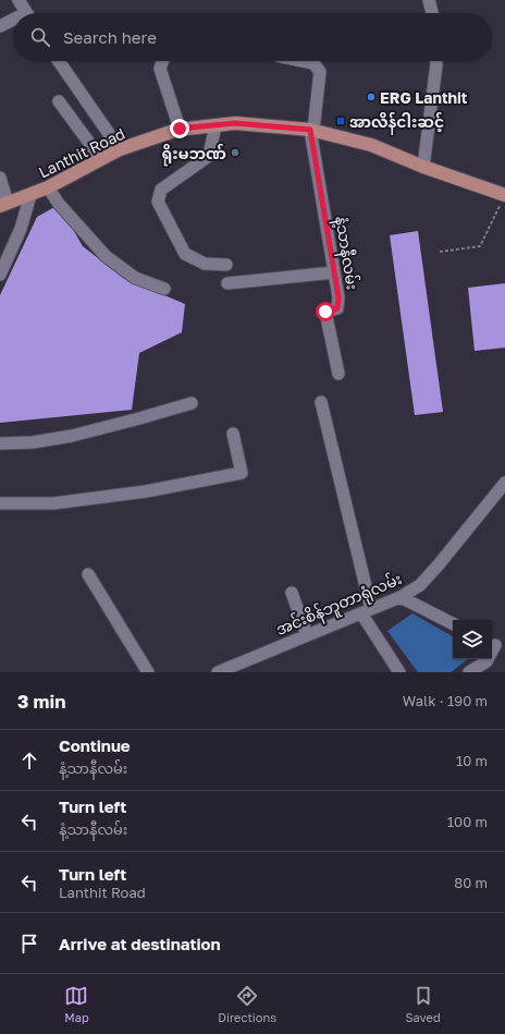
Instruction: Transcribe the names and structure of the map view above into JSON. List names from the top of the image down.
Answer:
{
  "streets": {
    "main road": ["Lanthit Road"],
    "street": ["နံ့သာနီလမ်း", "အင်းစိန်ဘူတာရုံလမ်း"]
  },
  "crossings": [
    ["Lanthit Road", "နံ့သာနီလမ်း"]
  ],
  "places": {
    "other": ["ERG Lanthit", "ရိုးမဘဏ်"],
    "transit": ["အာလိန်ငါးဆင့်"]
  },
  "page": {
    "search": "Search here",
    "heading": ["3 min", "Walk · 190 m"],
    "list": [
      ["Continue", "နံ့သာနီလမ်း", "10 m"],
      ["Turn left", "နံ့သာနီလမ်း", "100 m"],
      ["Turn left", "Lanthit Road", "80 m"],
      "Arrive at destination"
    ],
    "nav": ["Map", "Directions", "Saved"]
  }
}
